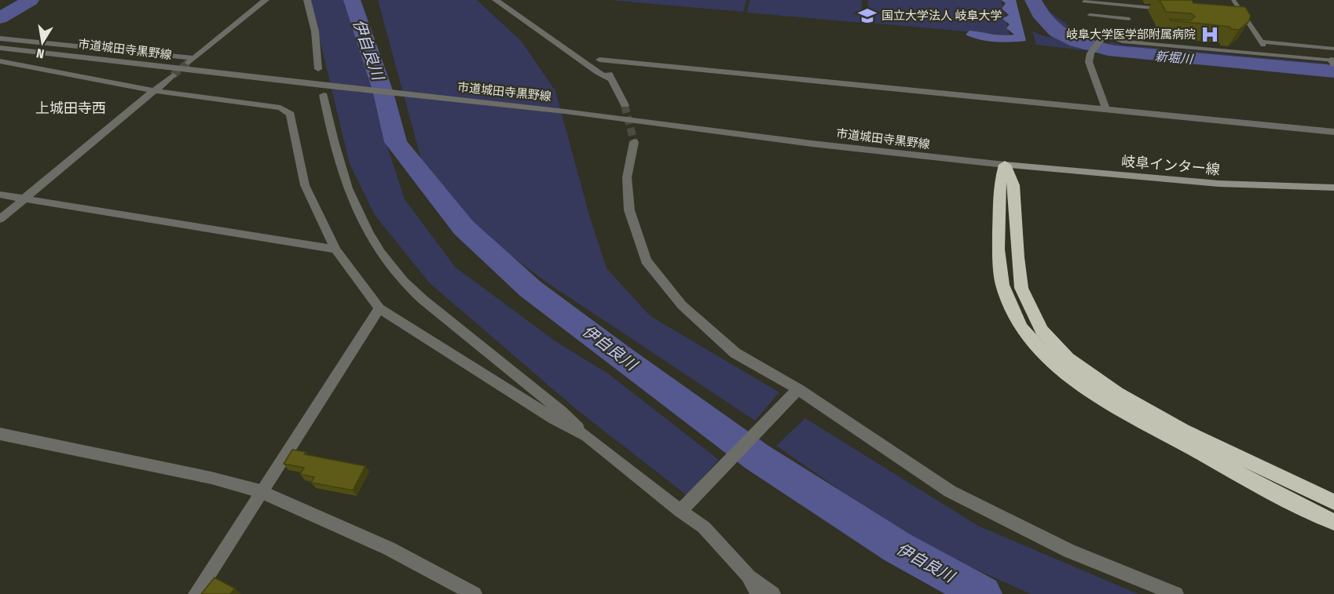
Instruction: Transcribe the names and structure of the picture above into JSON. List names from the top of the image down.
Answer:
{
  "streets": {
    "main road": ["岐阜インター線"],
    "street": ["市道城田寺黒野線"]
  },
  "crossings": [
    ["市道城田寺黒野線", "岐阜インター線"]
  ],
  "districts": ["上城田寺西"],
  "water": ["伊自良川", "新堀川"],
  "places": {
    "school or university": ["国立大学法人 岐阜大学"],
    "hospital": ["岐阜大学医学部附属病院"]
  },
  "north": "bottom"
}
